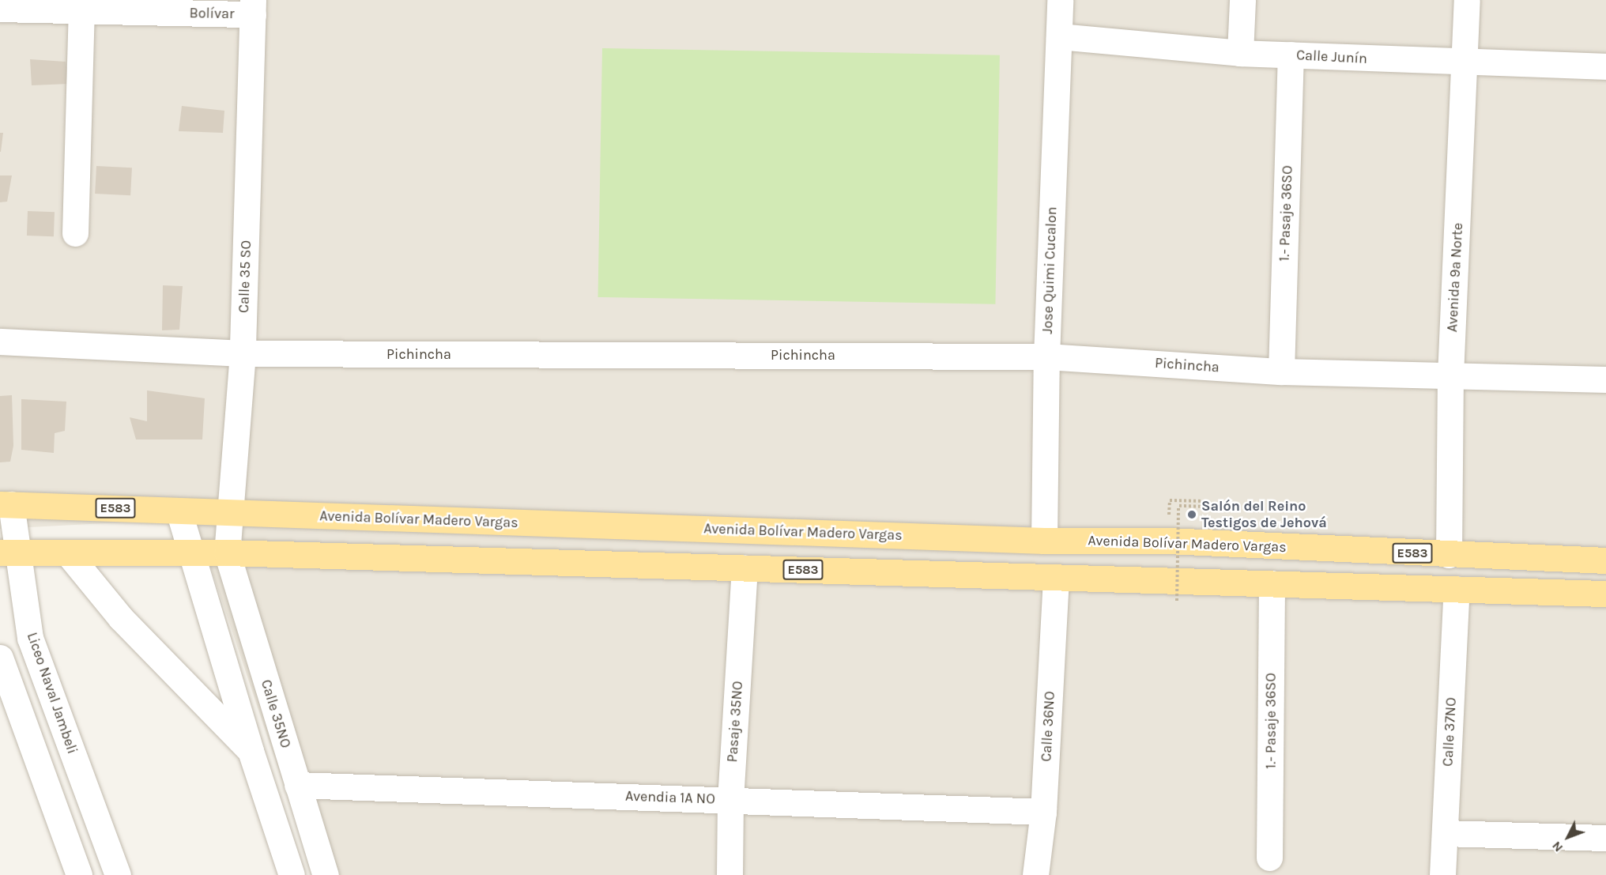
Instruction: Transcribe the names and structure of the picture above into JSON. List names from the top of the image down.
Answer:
{
  "streets": {
    "main road": ["E583", "Avenida Bolívar Madero Vargas"],
    "street": [
      "Bolívar",
      "Calle Junín",
      "1.- Pasaje 36SO",
      "Jose Quimi Cucalon",
      "Calle 35 SO",
      "Avenida 9a Norte",
      "Pichincha",
      "Liceo Naval Jambeli",
      "Calle 35NO",
      "Pasaje 35NO",
      "Calle 36NO",
      "Calle 37NO",
      "Avendia 1A NO"
    ]
  },
  "crossings": [
    ["Bolívar", "Calle 35 SO"],
    ["Calle Junín", "1.- Pasaje 36SO"],
    ["Calle Junín", "Jose Quimi Cucalon"],
    ["Calle Junín", "Avenida 9a Norte"],
    ["1.- Pasaje 36SO", "Pichincha"],
    ["1.- Pasaje 36SO", "E583"],
    ["Jose Quimi Cucalon", "Pichincha"],
    ["Jose Quimi Cucalon", "Avenida Bolívar Madero Vargas"],
    ["Calle 35 SO", "Pichincha"],
    ["Calle 35 SO", "E583"],
    ["Calle 35 SO", "Avenida Bolívar Madero Vargas"],
    ["Calle 35 SO", "Calle 35NO"],
    ["Avenida 9a Norte", "Pichincha"],
    ["Avenida 9a Norte", "Avenida Bolívar Madero Vargas"],
    ["E583", "Liceo Naval Jambeli"],
    ["E583", "Calle 35NO"],
    ["E583", "Pasaje 35NO"],
    ["E583", "Calle 36NO"],
    ["E583", "Calle 37NO"],
    ["Avenida Bolívar Madero Vargas", "Liceo Naval Jambeli"],
    ["Calle 35NO", "Avendia 1A NO"],
    ["Pasaje 35NO", "Avendia 1A NO"],
    ["Calle 36NO", "Avendia 1A NO"]
  ],
  "places": ["Salón del Reino Testigos de Jehová"],
  "north": "bottom left"
}
